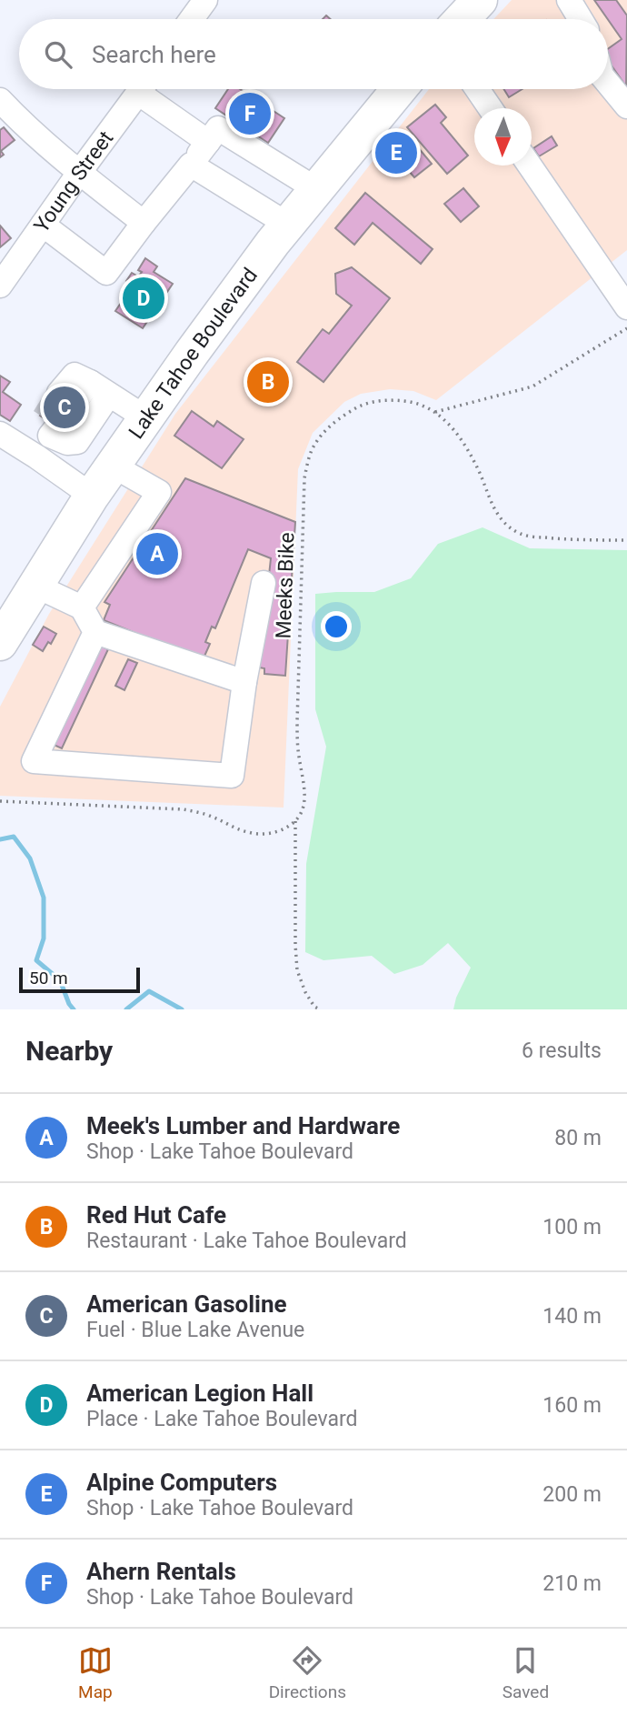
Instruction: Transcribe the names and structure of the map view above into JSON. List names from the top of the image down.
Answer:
{
  "streets": {
    "highway": ["Lake Tahoe Boulevard"],
    "street": ["Young Street"],
    "path": ["Meeks Bike"]
  },
  "scale_bar": "50 m",
  "north": "bottom",
  "page": {
    "search": "Search here",
    "pins": [
      "F",
      "E",
      "D",
      "B",
      "C",
      "A"
    ],
    "scale": "50 m",
    "heading": ["Nearby", "6 results"],
    "list": [
      {
        "mark": "A",
        "name": "Meek's Lumber and Hardware",
        "note": "Shop · Lake Tahoe Boulevard",
        "value": "80 m"
      },
      {
        "mark": "B",
        "name": "Red Hut Cafe",
        "note": "Restaurant · Lake Tahoe Boulevard",
        "value": "100 m"
      },
      {
        "mark": "C",
        "name": "American Gasoline",
        "note": "Fuel · Blue Lake Avenue",
        "value": "140 m"
      },
      {
        "mark": "D",
        "name": "American Legion Hall",
        "note": "Place · Lake Tahoe Boulevard",
        "value": "160 m"
      },
      {
        "mark": "E",
        "name": "Alpine Computers",
        "note": "Shop · Lake Tahoe Boulevard",
        "value": "200 m"
      },
      {
        "mark": "F",
        "name": "Ahern Rentals",
        "note": "Shop · Lake Tahoe Boulevard",
        "value": "210 m"
      }
    ],
    "nav": ["Map", "Directions", "Saved"]
  }
}
